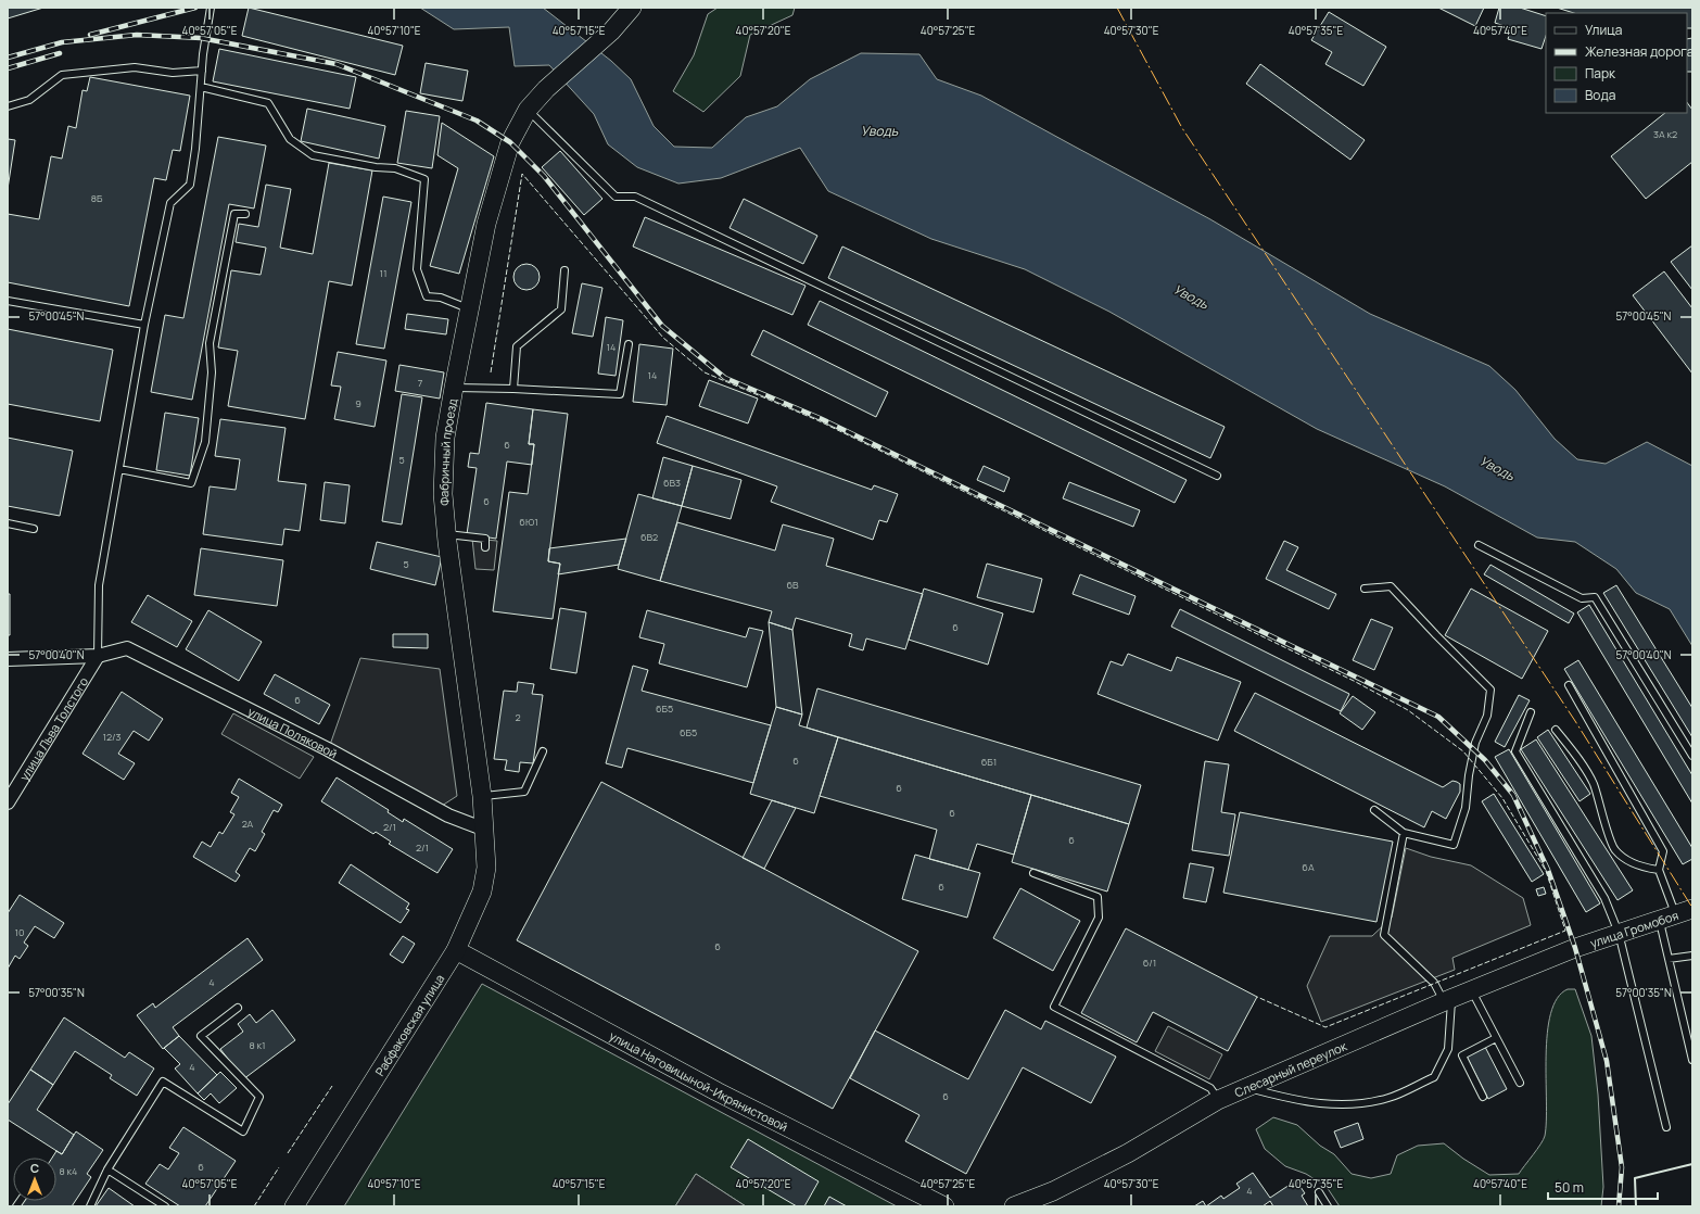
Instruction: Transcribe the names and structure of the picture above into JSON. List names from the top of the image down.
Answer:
{
  "streets": {
    "main road": [
      "Фабричный проезд",
      "улица Громобоя",
      "Рабфаковская улица",
      "Слесарный переулок",
      "улица Наговицыной-Икрянистовой"
    ],
    "street": ["улица Льва Толстого", "улица Поляковой"]
  },
  "crossings": [
    ["Фабричный проезд", "улица Поляковой"],
    ["Фабричный проезд", "Рабфаковская улица"],
    ["улица Льва Толстого", "улица Поляковой"],
    ["улица Поляковой", "Рабфаковская улица"],
    ["улица Громобоя", "Слесарный переулок"],
    ["Рабфаковская улица", "улица Наговицыной-Икрянистовой"]
  ],
  "water": ["Уводь"],
  "house_numbers": [
    "3А к2",
    "8Б",
    "11",
    "14",
    "14",
    "7",
    "9",
    "6",
    "5",
    "6В3",
    "6",
    "6Ю1",
    "6В2",
    "5",
    "6В",
    "6",
    "6",
    "6Б5",
    "2",
    "6Б5",
    "12/3",
    "6",
    "6Б1",
    "6",
    "6",
    "2А",
    "2/1",
    "6",
    "2/1",
    "6А",
    "6",
    "10",
    "6",
    "6/1",
    "4",
    "8 к1",
    "4",
    "6",
    "6",
    "8 к4",
    "4"
  ],
  "legend": [
    "Улица",
    "Железная дорога",
    "Парк",
    "Вода"
  ],
  "scale_bar": "50 m",
  "north": "top",
  "coordinates": [
    "40°57'05\"E",
    "40°57'10\"E",
    "40°57'15\"E",
    "40°57'20\"E",
    "40°57'25\"E",
    "40°57'30\"E",
    "40°57'35\"E",
    "40°57'40\"E",
    "57°00'45\"N",
    "57°00'40\"N",
    "57°00'35\"N"
  ]
}
